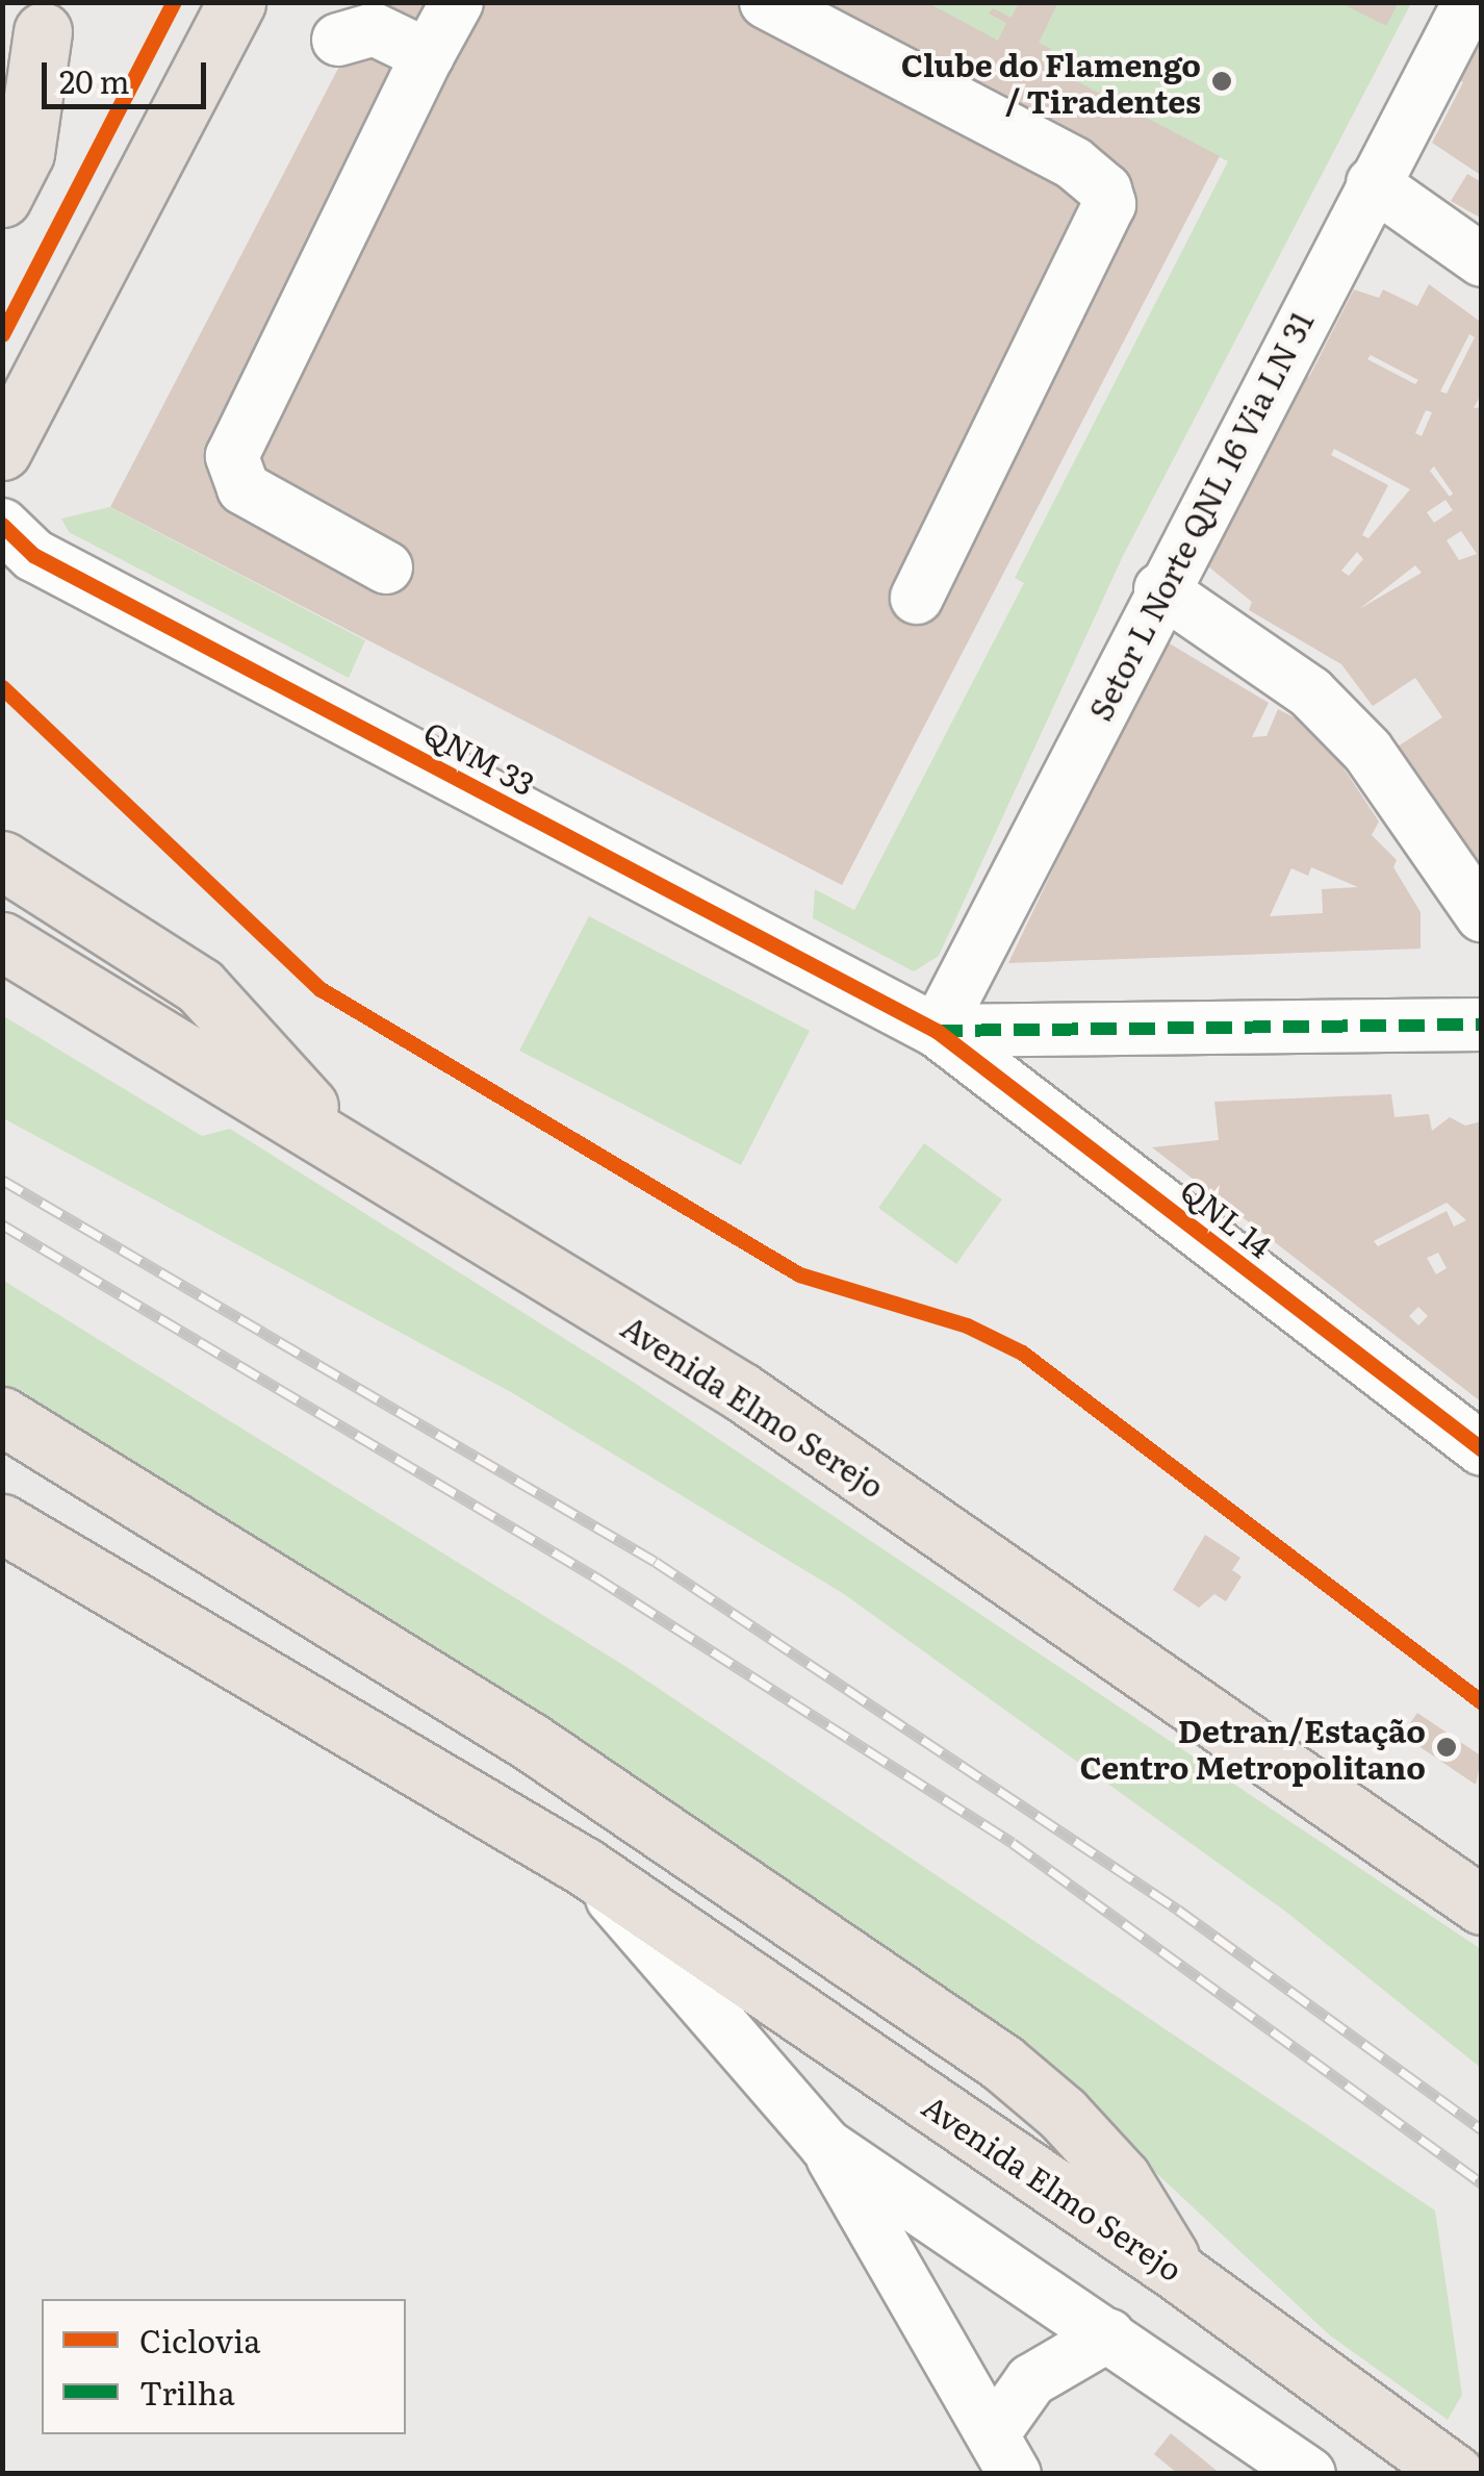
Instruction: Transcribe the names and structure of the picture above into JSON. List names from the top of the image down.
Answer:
{
  "streets": {
    "main road": ["Avenida Elmo Serejo"],
    "street": ["Setor L Norte QNL 16 Via LN 31", "QNM 33", "QNL 14"]
  },
  "crossings": [
    ["Setor L Norte QNL 16 Via LN 31", "QNM 33"],
    ["Setor L Norte QNL 16 Via LN 31", "QNL 14"],
    ["QNM 33", "QNL 14"]
  ],
  "places": ["Clube do Flamengo / Tiradentes", "Detran/Estação Centro Metropolitano"],
  "legend": ["Ciclovia", "Trilha"],
  "scale_bar": "20 m"
}
